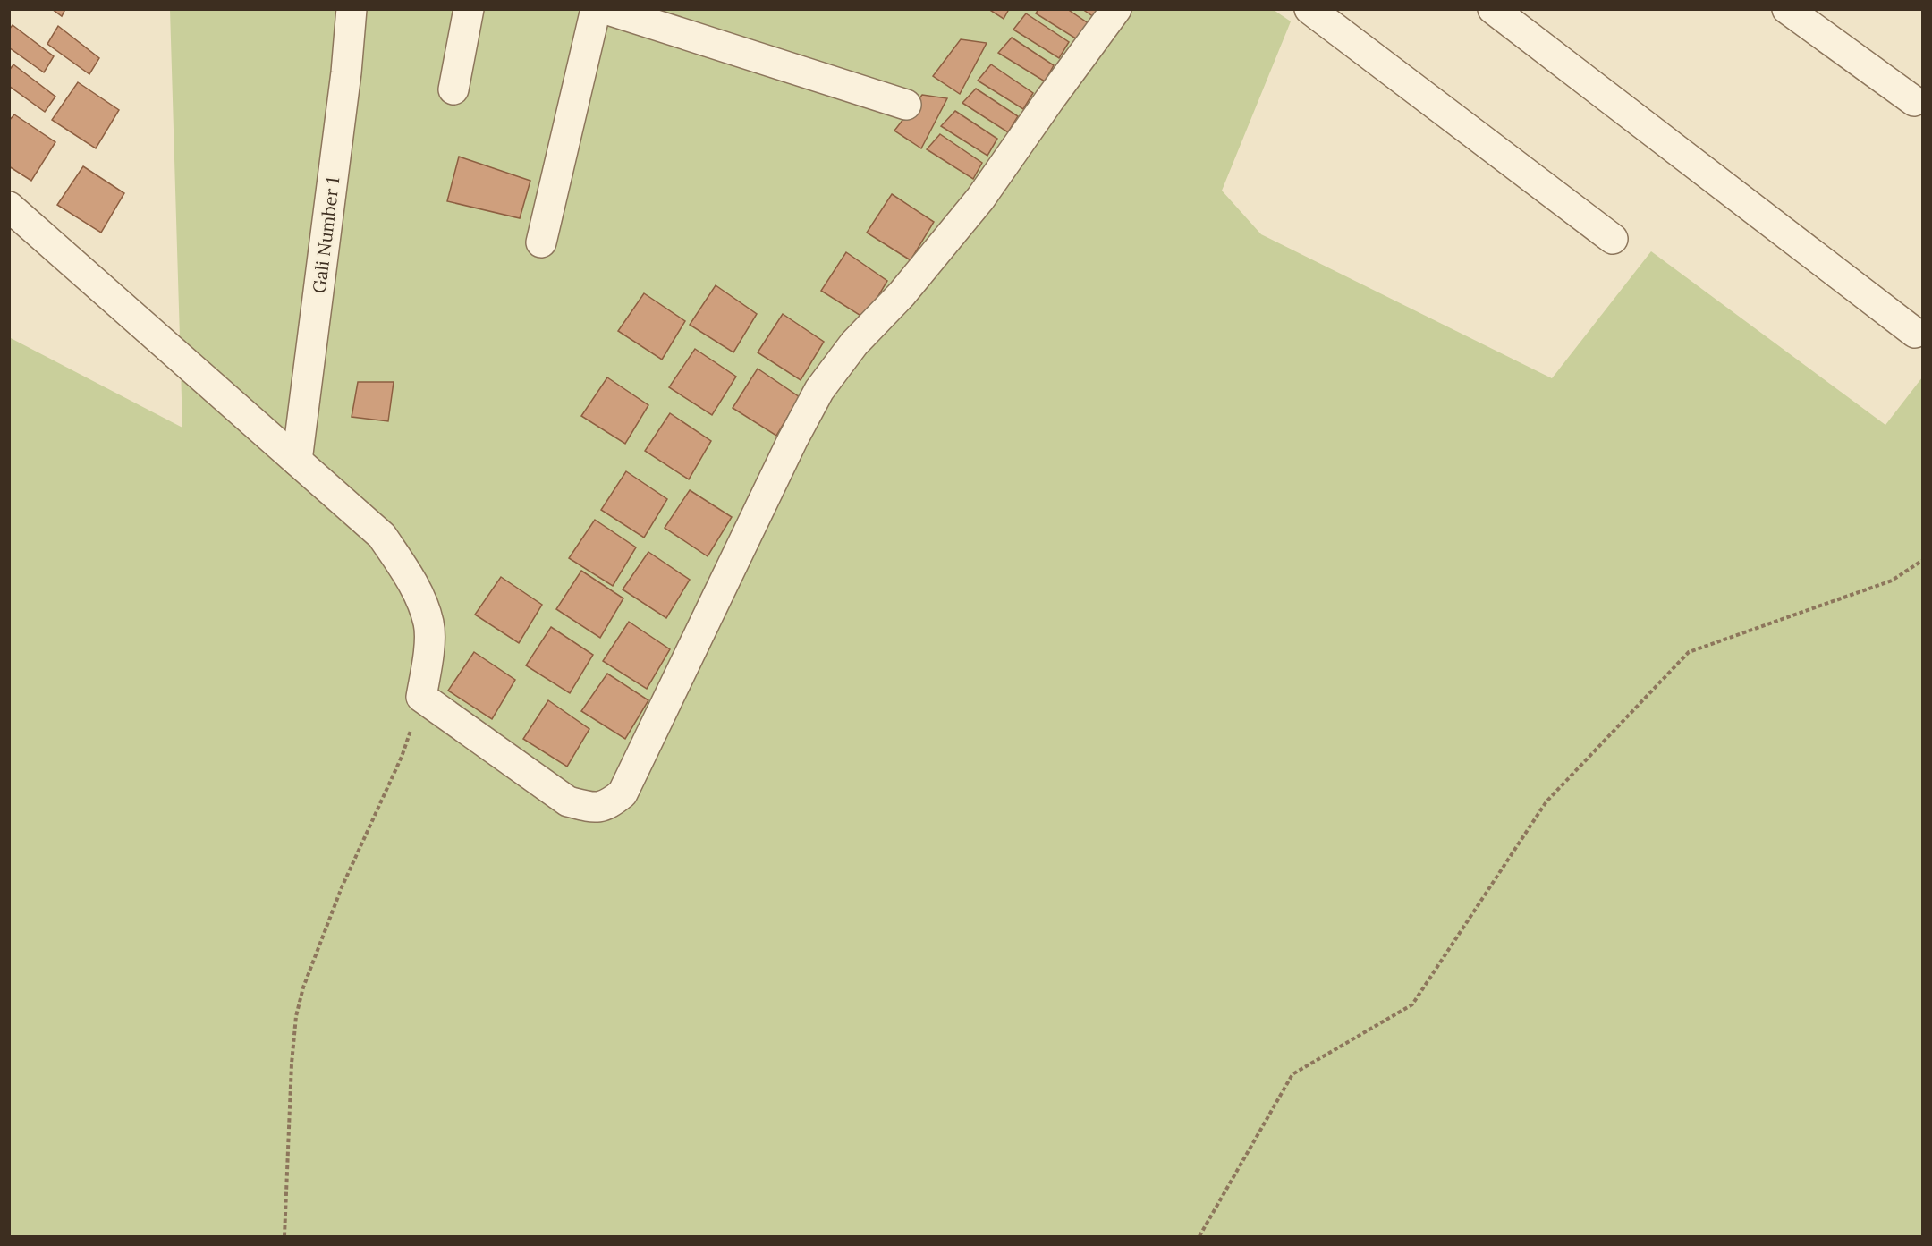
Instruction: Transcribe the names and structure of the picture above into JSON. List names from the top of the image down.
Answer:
{
  "streets": {
    "street": ["Gali Number 1"]
  }
}
